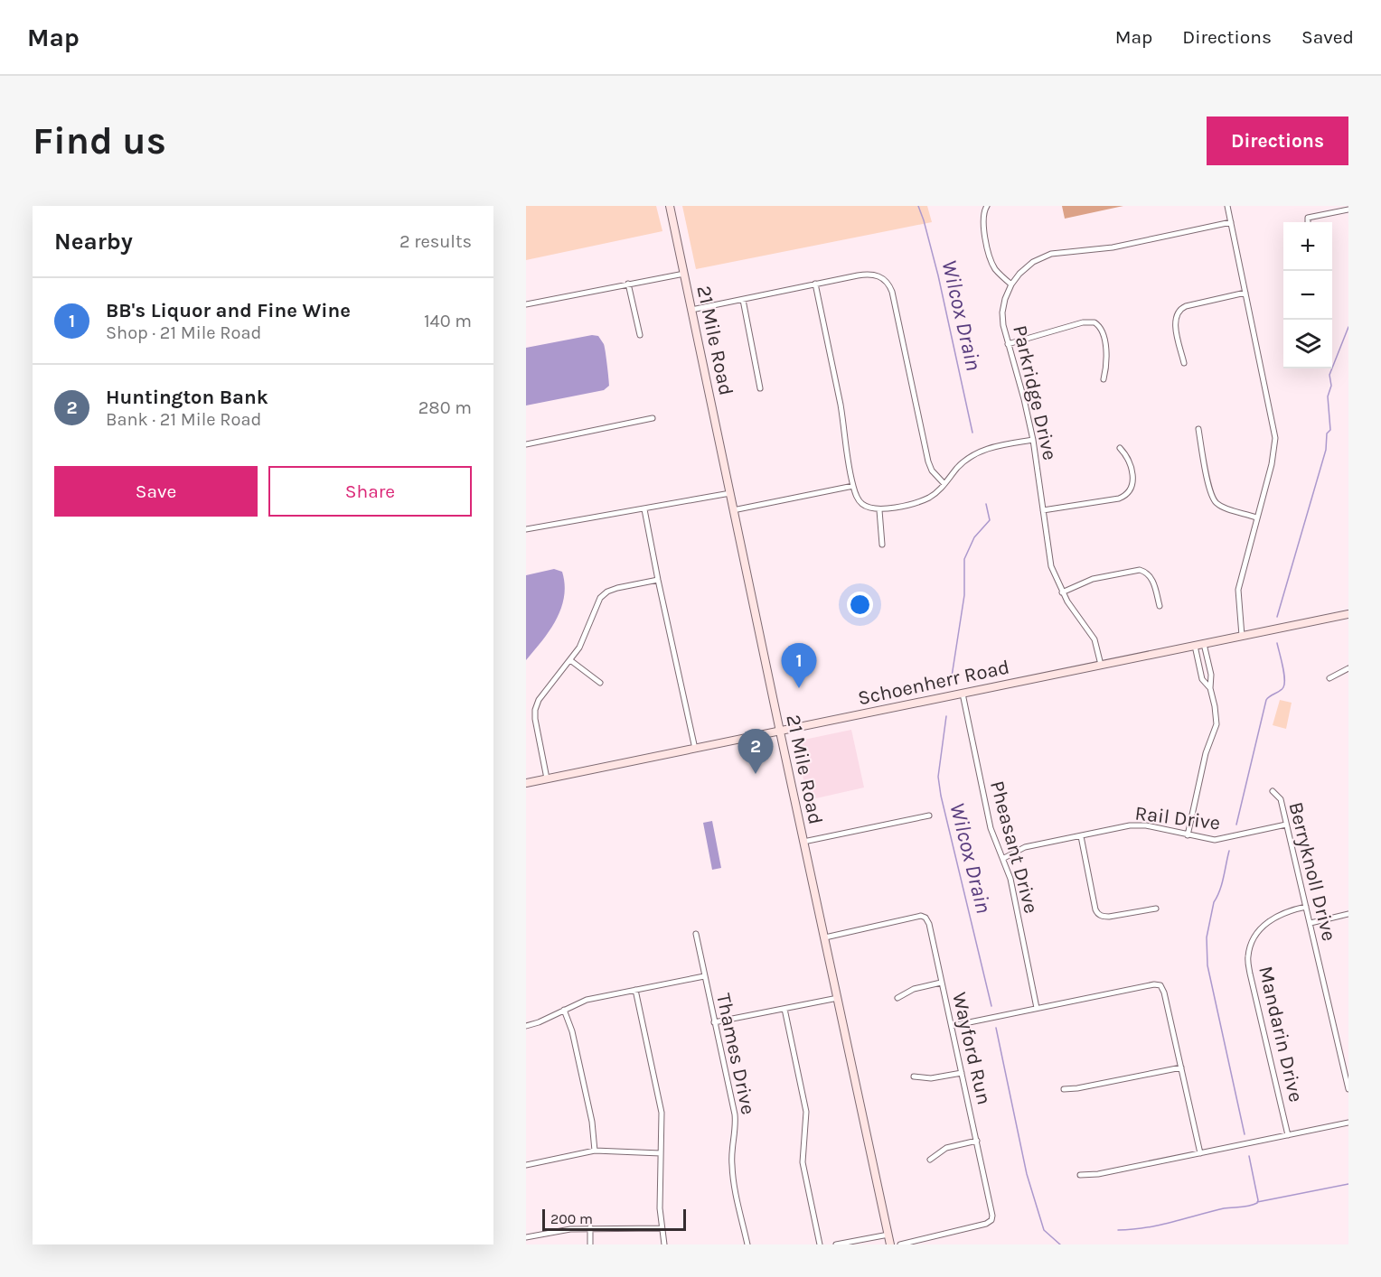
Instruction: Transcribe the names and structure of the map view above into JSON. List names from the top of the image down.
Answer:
{
  "streets": {
    "street": [
      "21 Mile Road",
      "Parkridge Drive",
      "Schoenherr Road",
      "Rail Drive",
      "Pheasant Drive",
      "Berryknoll Drive",
      "Mandarin Drive",
      "Wayford Run",
      "Thames Drive"
    ]
  },
  "crossings": [
    ["21 Mile Road", "Schoenherr Road"],
    ["21 Mile Road", "Wayford Run"],
    ["Parkridge Drive", "Schoenherr Road"],
    ["Schoenherr Road", "Pheasant Drive"],
    ["Rail Drive", "Pheasant Drive"],
    ["Rail Drive", "Berryknoll Drive"],
    ["Berryknoll Drive", "Mandarin Drive"]
  ],
  "water": ["Wilcox Drain"],
  "scale_bar": "200 m",
  "page": {
    "header": "Map",
    "nav": ["Map", "Directions", "Saved"],
    "buttons": [
      "Directions",
      ["Save", "Share"]
    ],
    "title": "Find us",
    "heading": ["Nearby", "2 results"],
    "map_buttons": ["+", "−"],
    "list": [
      {
        "mark": "1",
        "name": "BB's Liquor and Fine Wine",
        "note": "Shop · 21 Mile Road",
        "value": "140 m"
      },
      {
        "mark": "2",
        "name": "Huntington Bank",
        "note": "Bank · 21 Mile Road",
        "value": "280 m"
      }
    ],
    "pins": ["1", "2"],
    "scale": "200 m"
  }
}
